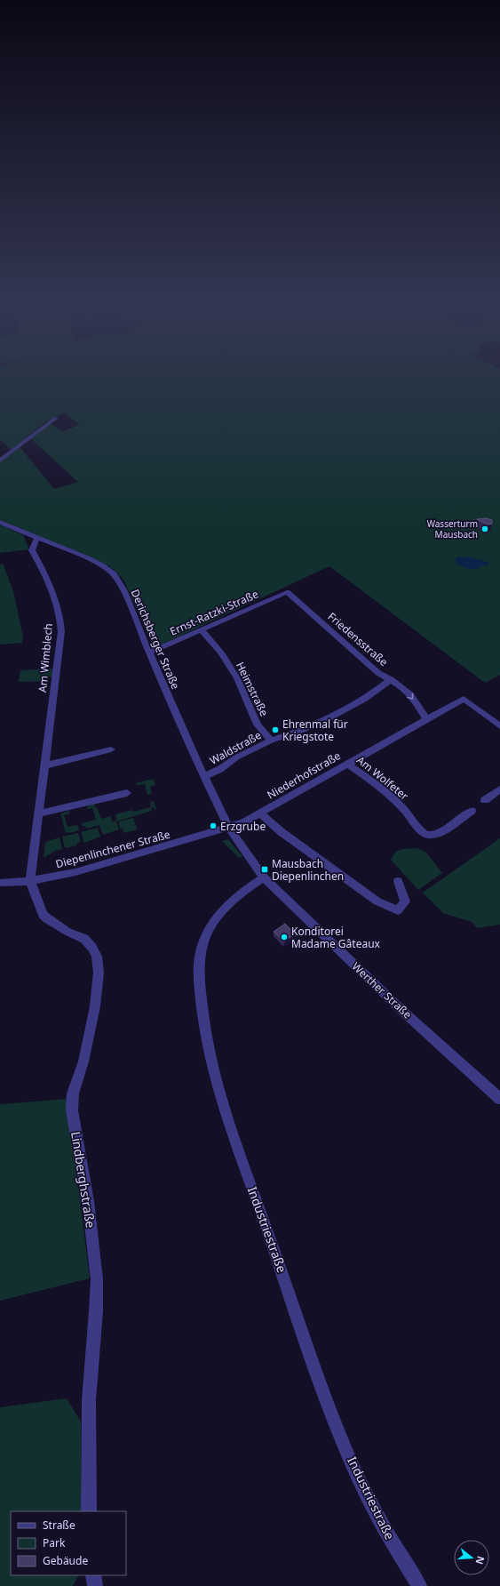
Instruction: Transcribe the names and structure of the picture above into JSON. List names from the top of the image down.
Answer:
{
  "streets": {
    "street": [
      "Ernst-Ratzki-Straße",
      "Derichsberger Straße",
      "Friedensstraße",
      "Am Wimblech",
      "Heimstraße",
      "Waldstraße",
      "Niederhofstraße",
      "Am Wolfeter",
      "Diepenlinchener Straße",
      "Werther Straße",
      "Lindberghstraße",
      "Industriestraße"
    ]
  },
  "crossings": [
    ["Ernst-Ratzki-Straße", "Derichsberger Straße"],
    ["Ernst-Ratzki-Straße", "Friedensstraße"],
    ["Ernst-Ratzki-Straße", "Heimstraße"],
    ["Derichsberger Straße", "Am Wimblech"],
    ["Derichsberger Straße", "Waldstraße"],
    ["Derichsberger Straße", "Niederhofstraße"],
    ["Derichsberger Straße", "Diepenlinchener Straße"],
    ["Derichsberger Straße", "Werther Straße"],
    ["Friedensstraße", "Waldstraße"],
    ["Friedensstraße", "Niederhofstraße"],
    ["Am Wimblech", "Diepenlinchener Straße"],
    ["Am Wimblech", "Lindberghstraße"],
    ["Heimstraße", "Waldstraße"],
    ["Niederhofstraße", "Am Wolfeter"],
    ["Niederhofstraße", "Diepenlinchener Straße"],
    ["Niederhofstraße", "Werther Straße"],
    ["Diepenlinchener Straße", "Werther Straße"],
    ["Diepenlinchener Straße", "Lindberghstraße"],
    ["Werther Straße", "Industriestraße"]
  ],
  "places": {
    "other": [
      "Wasserturm Mausbach",
      "Ehrenmal für Kriegstote",
      "Erzgrube",
      "Konditorei Madame Gâteaux"
    ],
    "transit": ["Mausbach Diepenlinchen"]
  },
  "legend": ["Straße", "Park", "Gebäude"],
  "north": "right"
}
